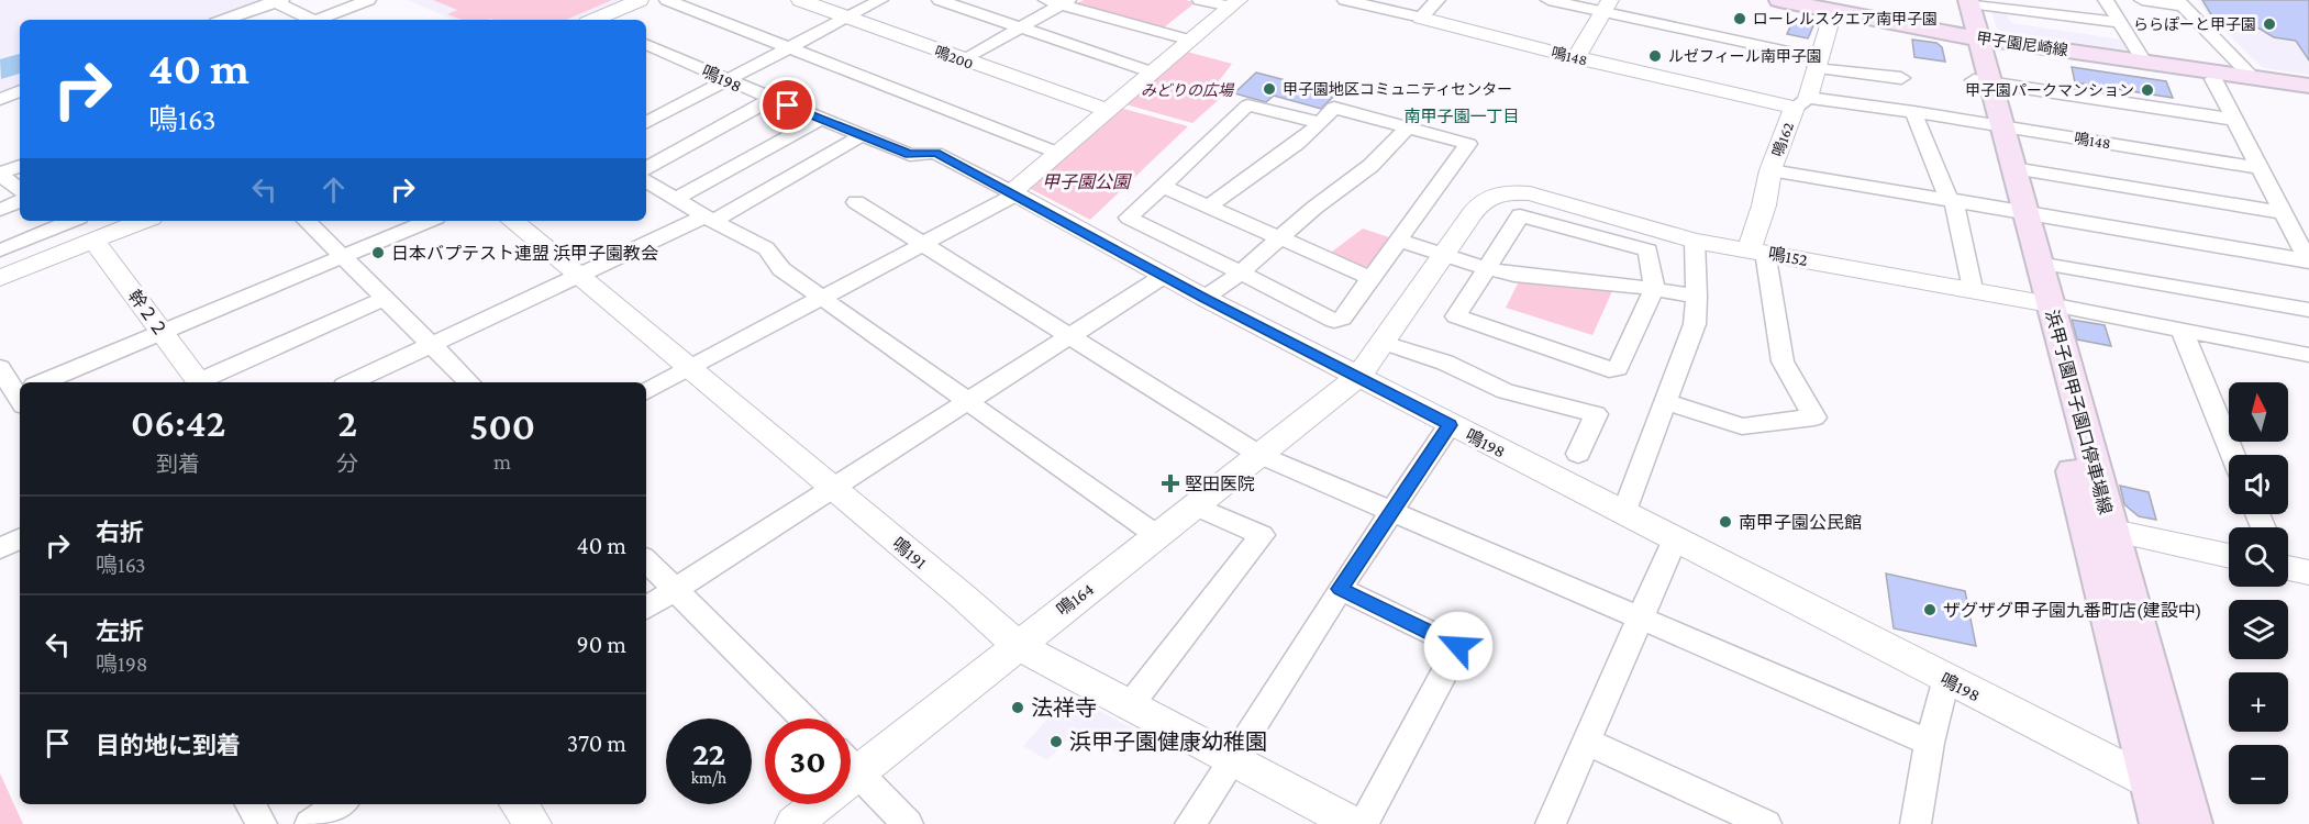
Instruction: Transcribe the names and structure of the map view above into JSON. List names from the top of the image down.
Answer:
{
  "streets": {
    "main road": ["甲子園尼崎線", "浜甲子園甲子園口停車場線"],
    "street": [
      "鳴148",
      "鳴200",
      "鳴198",
      "鳴162",
      "鳴152",
      "幹２２",
      "鳴191",
      "鳴164"
    ]
  },
  "crossings": [
    ["甲子園尼崎線", "浜甲子園甲子園口停車場線"],
    ["鳴148", "鳴162"],
    ["鳴148", "浜甲子園甲子園口停車場線"],
    ["鳴198", "鳴152"],
    ["鳴198", "浜甲子園甲子園口停車場線"],
    ["鳴198", "鳴164"],
    ["鳴162", "鳴152"],
    ["鳴152", "浜甲子園甲子園口停車場線"],
    ["鳴152", "鳴164"],
    ["鳴191", "鳴164"]
  ],
  "districts": ["南甲子園一丁目"],
  "parks": ["みどりの広場", "甲子園公園"],
  "places": {
    "other": [
      "ローレルスクエア南甲子園",
      "ららぽーと甲子園",
      "ルゼフィール南甲子園",
      "甲子園地区コミュニティセンター",
      "甲子園パークマンション",
      "日本バプテスト連盟 浜甲子園教会",
      "南甲子園公民館",
      "ザグザグ甲子園九番町店(建設中)",
      "法祥寺",
      "浜甲子園健康幼稚園"
    ],
    "health": ["堅田医院"]
  },
  "north": "top",
  "page": {
    "turn": ["40 m", "鳴163"],
    "map_buttons": ["+", "−"],
    "eta": [
      "06:42",
      "到着",
      "2",
      "分",
      "500",
      "m"
    ],
    "list": [
      {
        "name": "右折",
        "note": "鳴163",
        "value": "40 m"
      },
      {
        "name": "左折",
        "note": "鳴198",
        "value": "90 m"
      },
      {
        "name": "目的地に到着",
        "value": "370 m"
      }
    ],
    "speed": "22 km/h",
    "limit": "30"
  }
}
